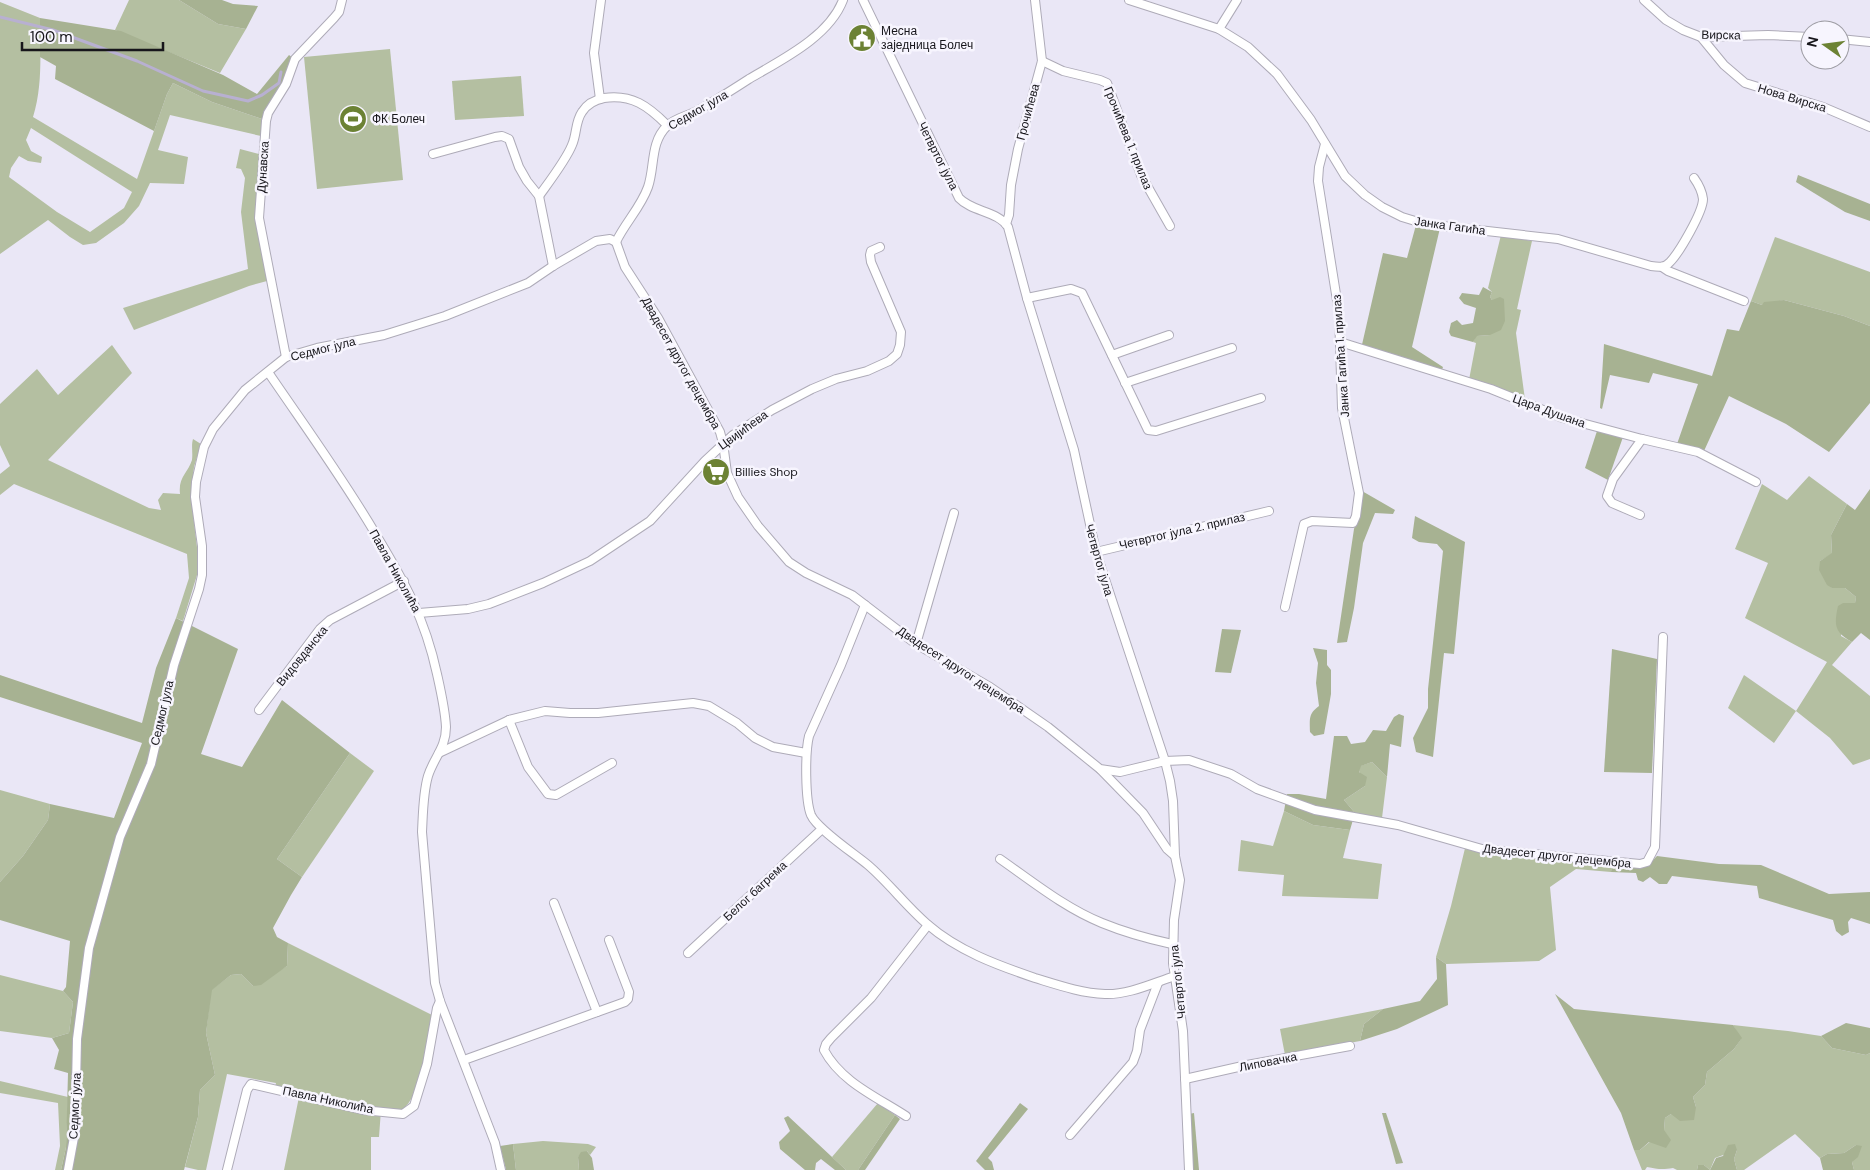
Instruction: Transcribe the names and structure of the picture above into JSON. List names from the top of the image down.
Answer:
{
  "streets": {
    "street": [
      "Вирска",
      "Нова Вирска",
      "Седмог јула",
      "Грочићева",
      "Грочићева 1. прилаз",
      "Четвртог јула",
      "Дунавска",
      "Јанка Гагића",
      "Јанка Гагића 1. прилаз",
      "Двадесет другог децембра",
      "Цара Душана",
      "Цвијићева",
      "Четвртог јула 2. прилаз",
      "Павла Николића",
      "Видовданска",
      "Белог багрема",
      "Липовачка"
    ]
  },
  "crossings": [
    ["Вирска", "Нова Вирска"],
    ["Седмог јула", "Дунавска"],
    ["Седмог јула", "Двадесет другог децембра"],
    ["Седмог јула", "Павла Николића"],
    ["Грочићева", "Грочићева 1. прилаз"],
    ["Грочићева", "Четвртог јула"],
    ["Четвртог јула", "Двадесет другог децембра"],
    ["Четвртог јула", "Четвртог јула 2. прилаз"],
    ["Четвртог јула", "Липовачка"],
    ["Јанка Гагића", "Јанка Гагића 1. прилаз"],
    ["Јанка Гагића 1. прилаз", "Цара Душана"],
    ["Двадесет другог децембра", "Цвијићева"],
    ["Цвијићева", "Павла Николића"],
    ["Павла Николића", "Видовданска"]
  ],
  "places": {
    "public building": ["Месна заједница Болеч"],
    "sports": ["ФК Болеч"],
    "supermarket": ["Billies Shop"]
  },
  "scale_bar": "100 m",
  "north": "left"
}
